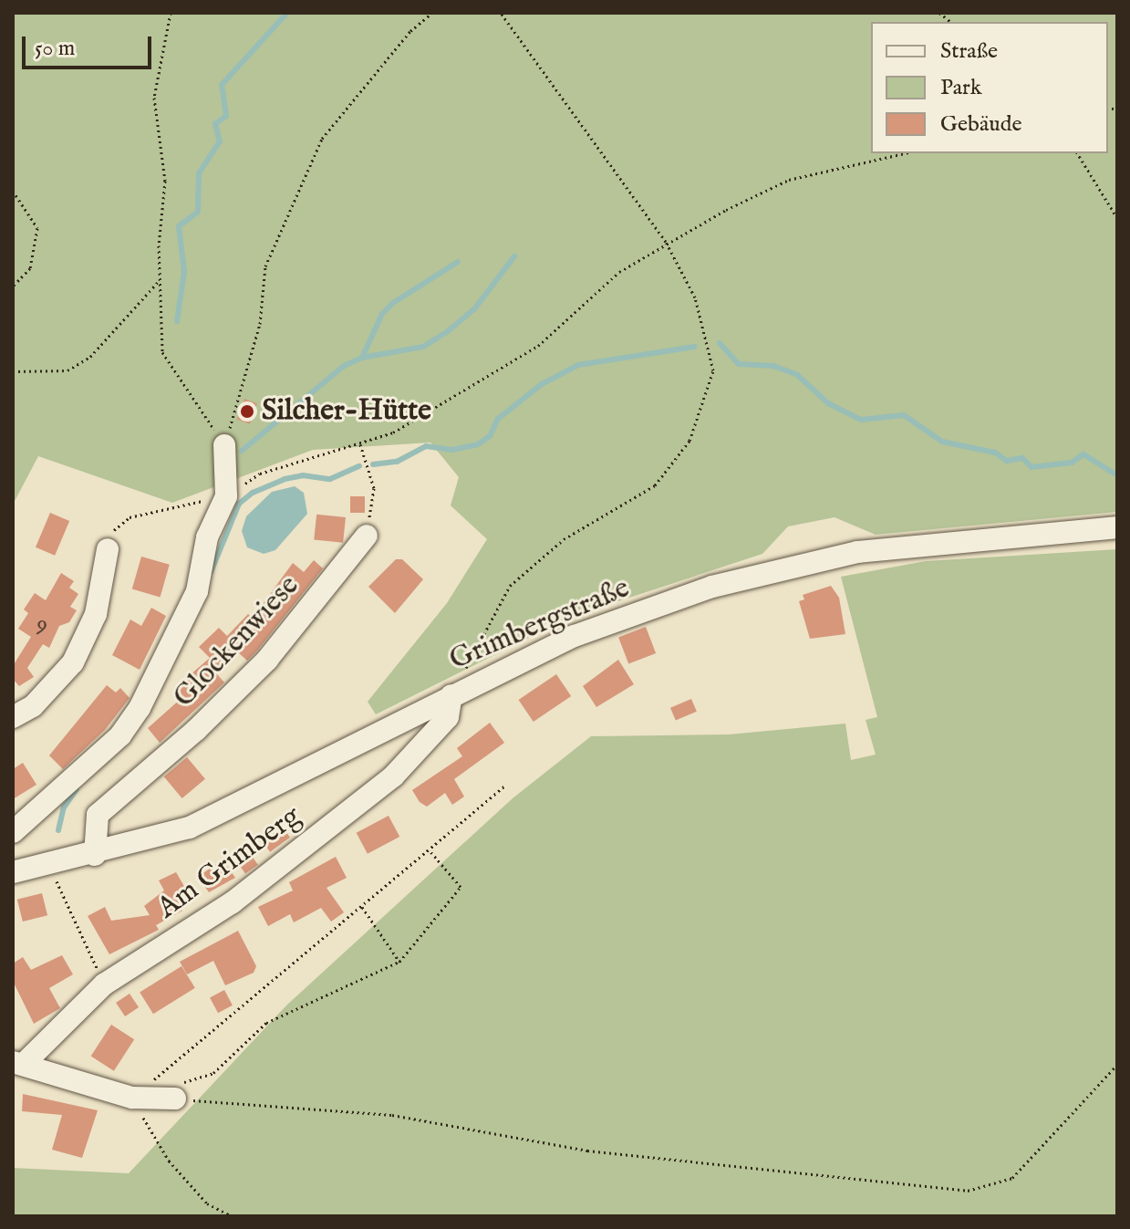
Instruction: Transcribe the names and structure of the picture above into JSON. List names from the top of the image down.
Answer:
{
  "streets": {
    "street": ["Grimbergstraße", "Glockenwiese", "Am Grimberg"]
  },
  "crossings": [
    ["Grimbergstraße", "Glockenwiese"],
    ["Grimbergstraße", "Am Grimberg"]
  ],
  "places": ["Silcher-Hütte"],
  "house_numbers": ["9"],
  "legend": ["Straße", "Park", "Gebäude"],
  "scale_bar": "50 m"
}
